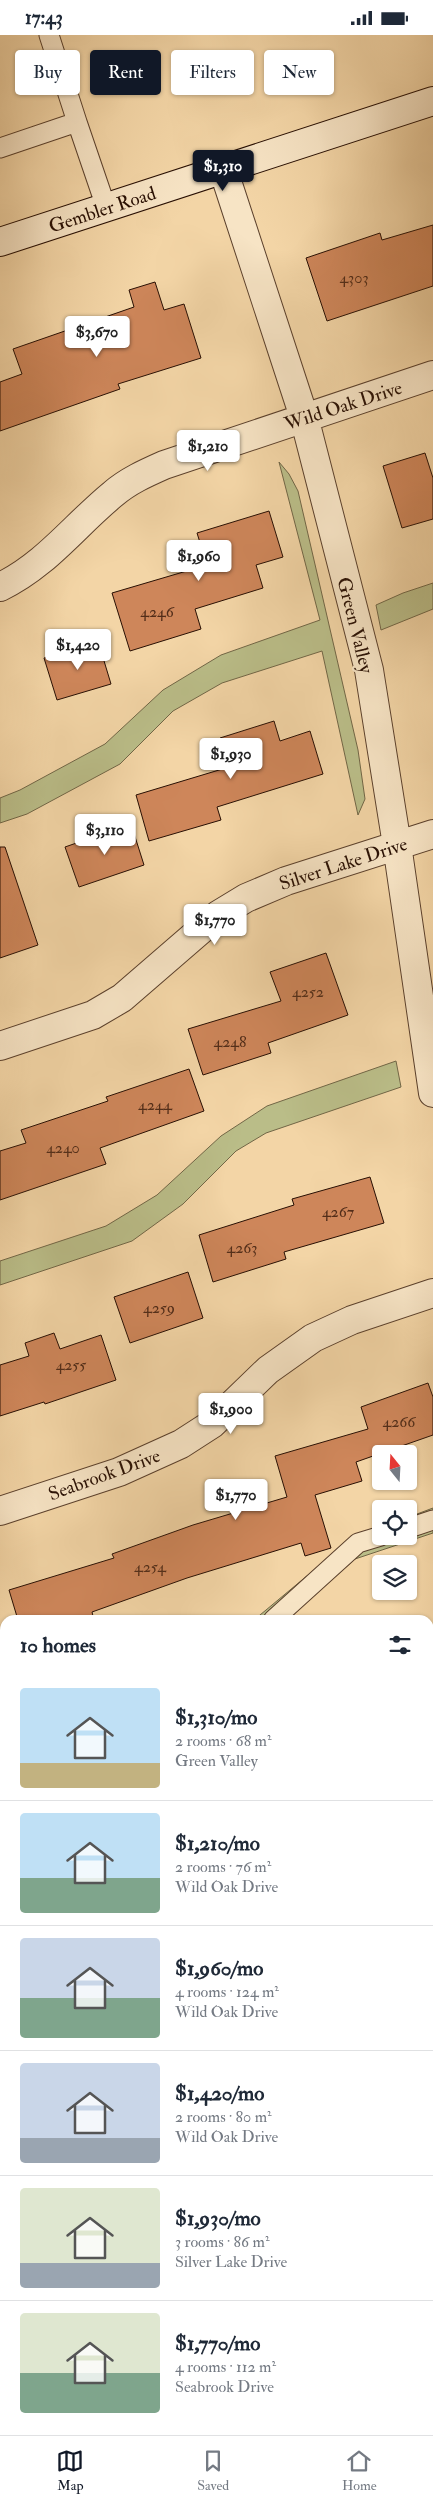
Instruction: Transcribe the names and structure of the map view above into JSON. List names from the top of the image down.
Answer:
{
  "streets": {
    "street": [
      "Gembler Road",
      "Wild Oak Drive",
      "Green Valley",
      "Silver Lake Drive",
      "Seabrook Drive"
    ]
  },
  "crossings": [
    ["Gembler Road", "Green Valley"],
    ["Wild Oak Drive", "Green Valley"],
    ["Green Valley", "Silver Lake Drive"]
  ],
  "house_numbers": [
    "4303",
    "4246",
    "4252",
    "4248",
    "4244",
    "4240",
    "4267",
    "4263",
    "4259",
    "4255",
    "4266",
    "4254"
  ],
  "north": "top",
  "page": {
    "status": "17:43",
    "chip": [
      "Buy",
      "Rent",
      "Filters",
      "New"
    ],
    "price": [
      "$1,310",
      "$3,670",
      "$1,210",
      "$1,960",
      "$1,420",
      "$1,930",
      "$3,110",
      "$1,770",
      "$1,900",
      "$1,770"
    ],
    "heading": "10 homes",
    "list": [
      {
        "name": "$1,310/mo",
        "note": "2 rooms · 68 m² · Green Valley"
      },
      {
        "name": "$1,210/mo",
        "note": "2 rooms · 76 m² · Wild Oak Drive"
      },
      {
        "name": "$1,960/mo",
        "note": "4 rooms · 124 m² · Wild Oak Drive"
      },
      {
        "name": "$1,420/mo",
        "note": "2 rooms · 80 m² · Wild Oak Drive"
      },
      {
        "name": "$1,930/mo",
        "note": "3 rooms · 86 m² · Silver Lake Drive"
      },
      {
        "name": "$1,770/mo",
        "note": "4 rooms · 112 m² · Seabrook Drive"
      }
    ],
    "tabs": ["Map", "Saved", "Home"]
  }
}
